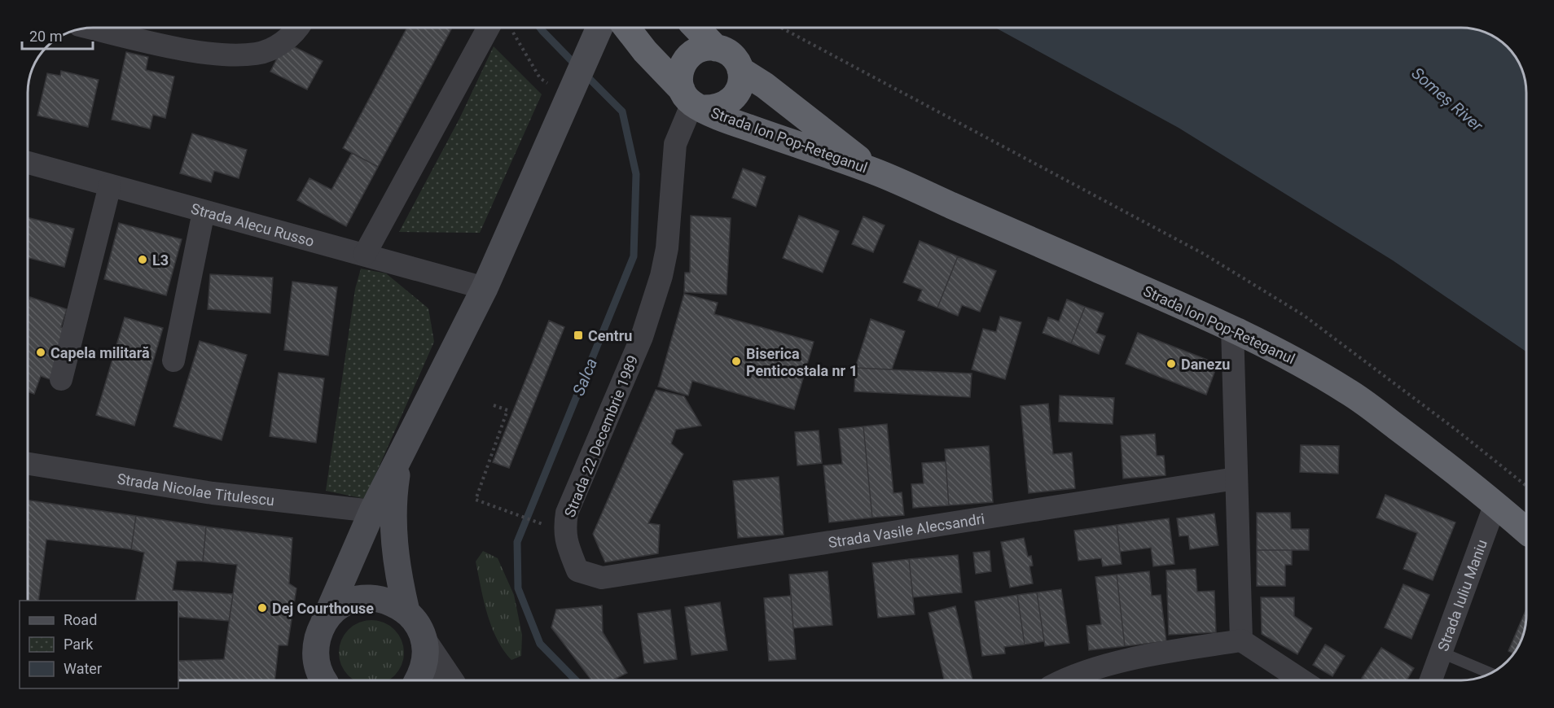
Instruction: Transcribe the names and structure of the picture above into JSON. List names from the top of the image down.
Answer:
{
  "streets": {
    "highway": ["Strada Ion Pop-Reteganul"],
    "street": [
      "Strada Alecu Russo",
      "Strada 22 Decembrie 1989",
      "Strada Nicolae Titulescu",
      "Strada Vasile Alecsandri",
      "Strada Iuliu Maniu"
    ]
  },
  "crossings": [
    ["Strada Ion Pop-Reteganul", "Strada 22 Decembrie 1989"],
    ["Strada Ion Pop-Reteganul", "Strada Iuliu Maniu"],
    ["Strada 22 Decembrie 1989", "Strada Vasile Alecsandri"]
  ],
  "water": ["Someș River", "Salca"],
  "places": {
    "other": [
      "L3",
      "Capela militară",
      "Biserica Penticostala nr 1",
      "Danezu",
      "Dej Courthouse"
    ],
    "transit": ["Centru"]
  },
  "legend": ["Road", "Park", "Water"],
  "scale_bar": "20 m"
}
